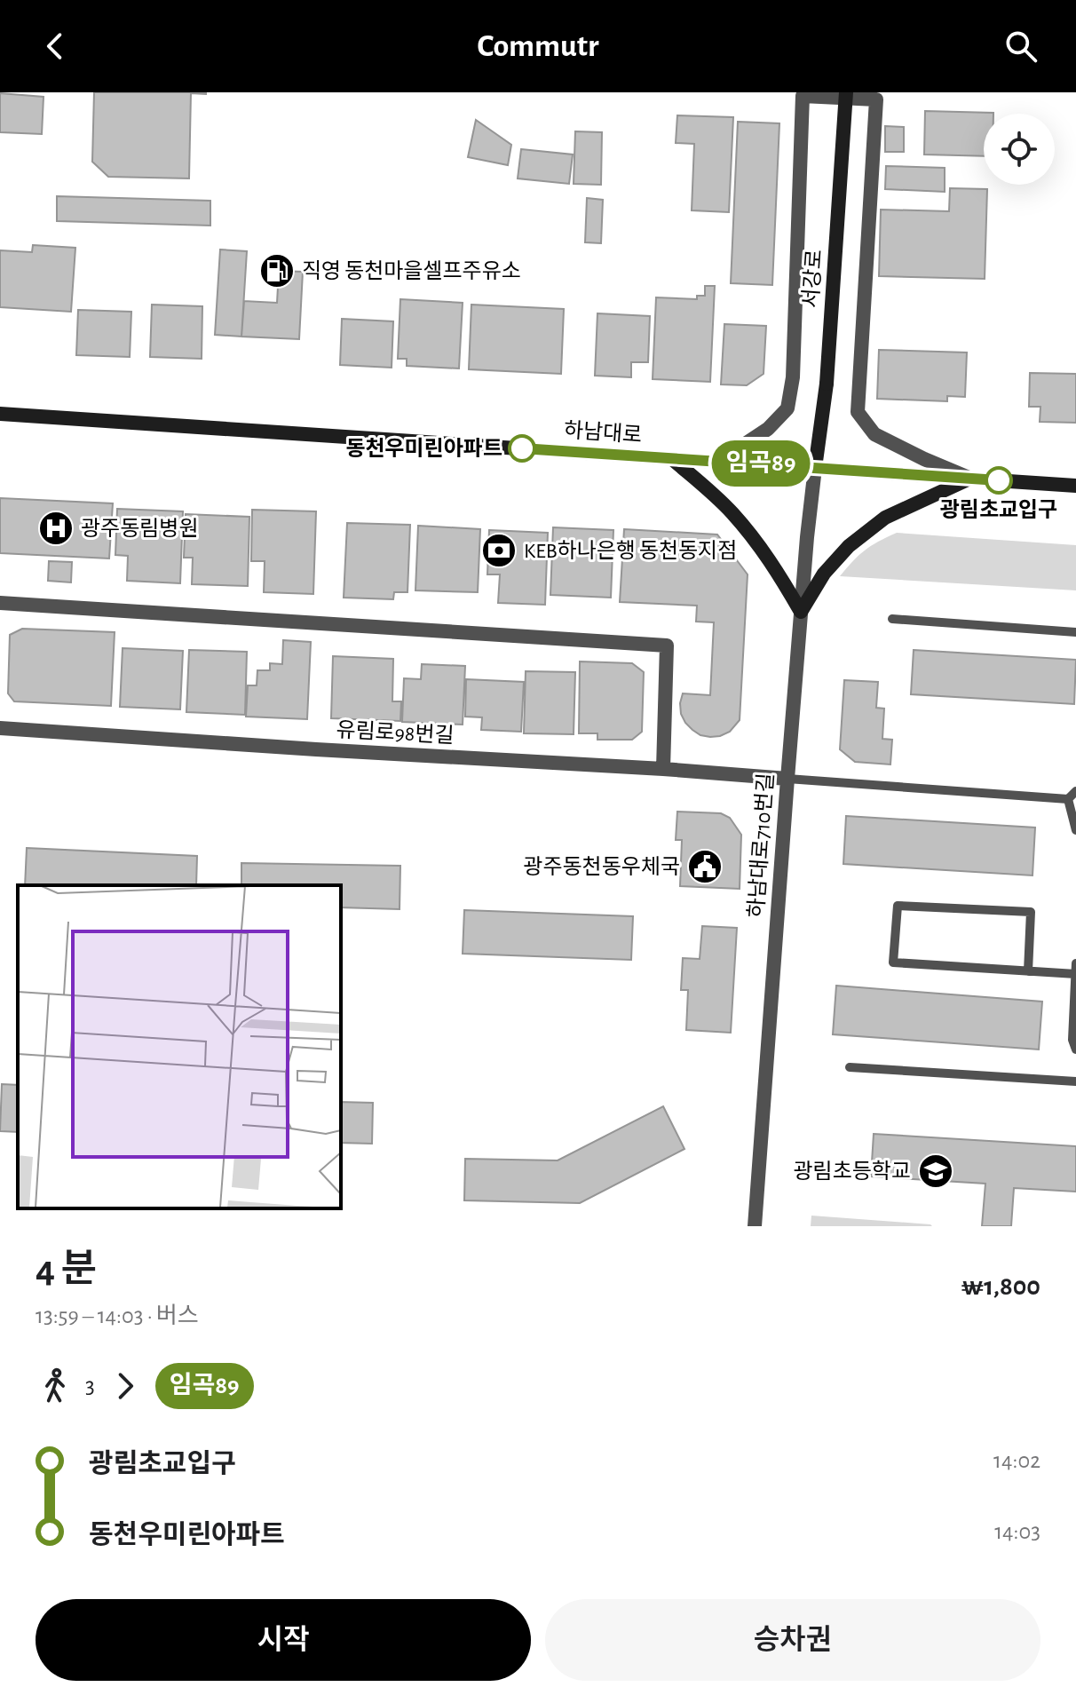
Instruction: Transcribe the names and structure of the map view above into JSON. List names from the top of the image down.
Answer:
{
  "streets": {
    "main road": ["서강로", "하남대로"],
    "street": ["유림로98번길", "하남대로710번길"]
  },
  "crossings": [
    ["서강로", "하남대로"],
    ["서강로", "하남대로710번길"],
    ["하남대로", "하남대로710번길"],
    ["유림로98번길", "하남대로710번길"]
  ],
  "places": {
    "fuel station": ["직영 동천마을셀프주유소"],
    "other": ["동천우미린아파트", "광림초교입구"],
    "hospital": ["광주동림병원"],
    "bank": ["KEB하나은행 동천동지점"],
    "public building": ["광주동천동우체국"],
    "school or university": ["광림초등학교"]
  },
  "lines": ["bus line 임곡89"],
  "page": {
    "header": "Commutr",
    "on_map": "임곡89",
    "heading": ["4 분", "13:59 – 14:03 · 버스", "₩1,800"],
    "legs": ["3", "임곡89"],
    "list": [
      {
        "name": "광림초교입구",
        "value": "14:02"
      },
      {
        "name": "동천우미린아파트",
        "value": "14:03"
      }
    ],
    "buttons": ["시작", "승차권"]
  }
}
